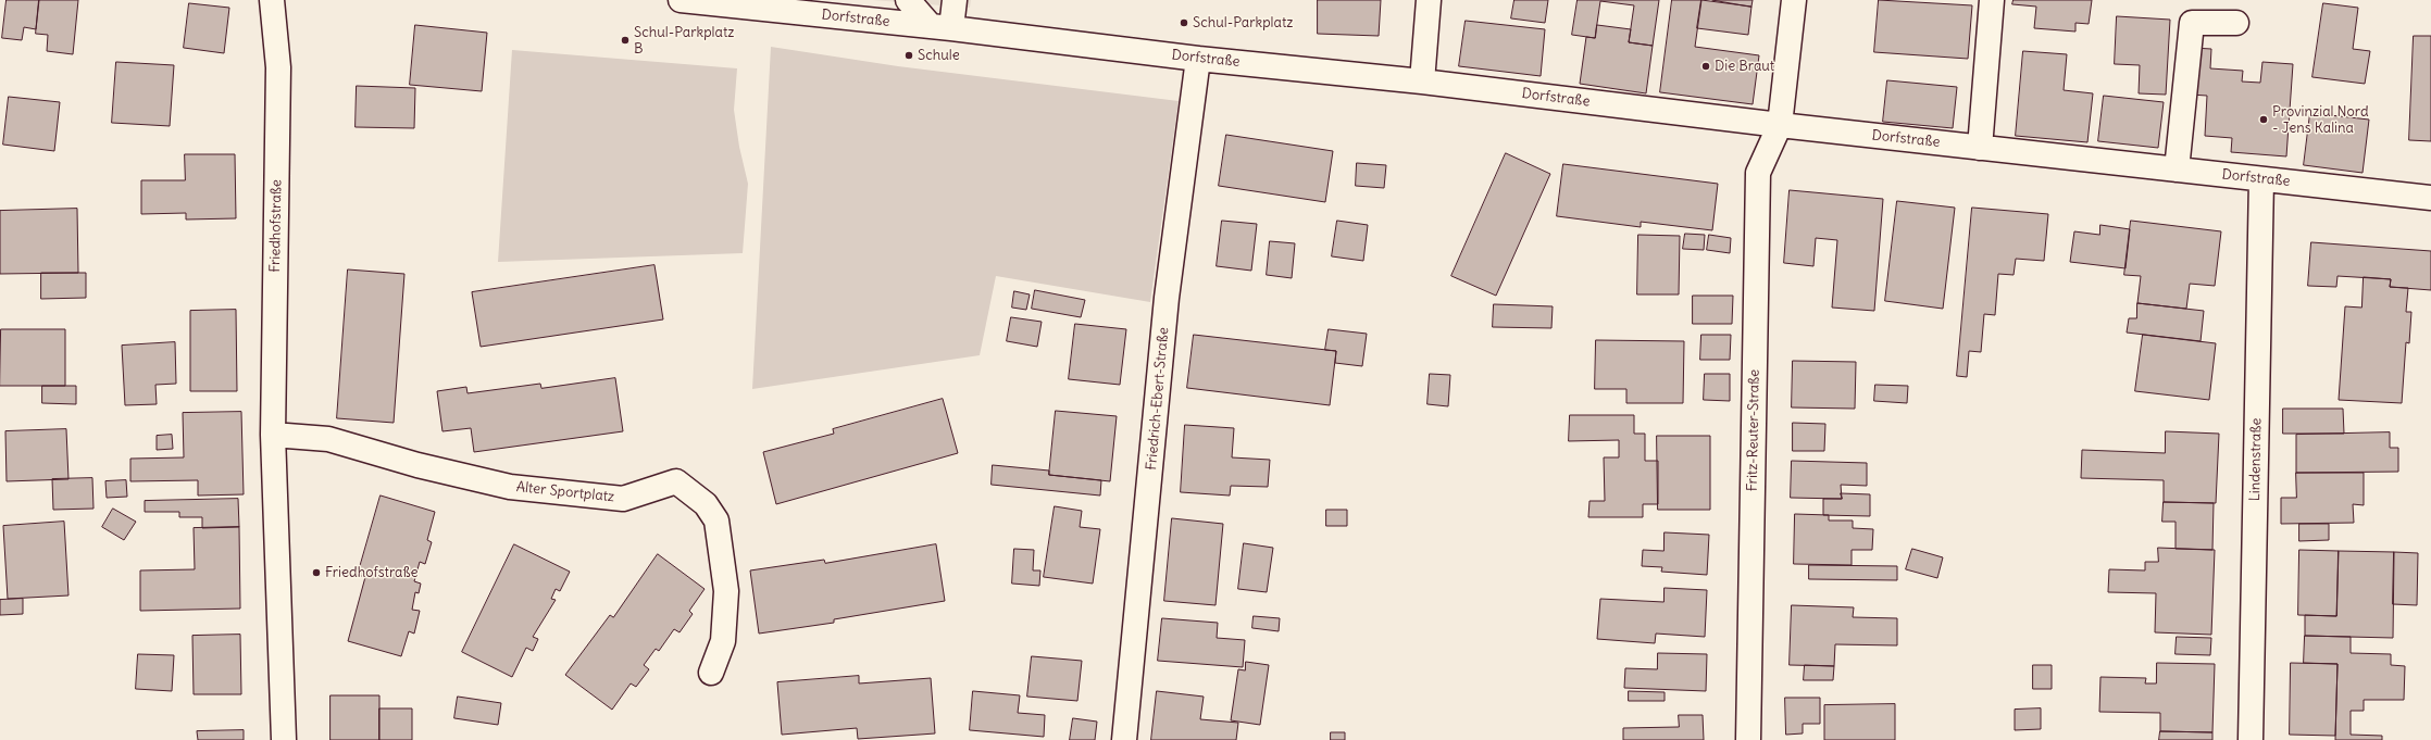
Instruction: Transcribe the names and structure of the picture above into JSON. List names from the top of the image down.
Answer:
{
  "streets": {
    "street": [
      "Dorfstraße",
      "Friedhofstraße",
      "Friedrich-Ebert-Straße",
      "Fritz-Reuter-Straße",
      "Lindenstraße",
      "Alter Sportplatz"
    ]
  },
  "crossings": [
    ["Dorfstraße", "Friedrich-Ebert-Straße"],
    ["Dorfstraße", "Fritz-Reuter-Straße"],
    ["Dorfstraße", "Lindenstraße"],
    ["Friedhofstraße", "Alter Sportplatz"]
  ],
  "places": [
    "Schul-Parkplatz",
    "Schul-Parkplatz B",
    "Schule",
    "Die Braut",
    "Provinzial Nord - Jens Kalina",
    "Friedhofstraße"
  ]
}
